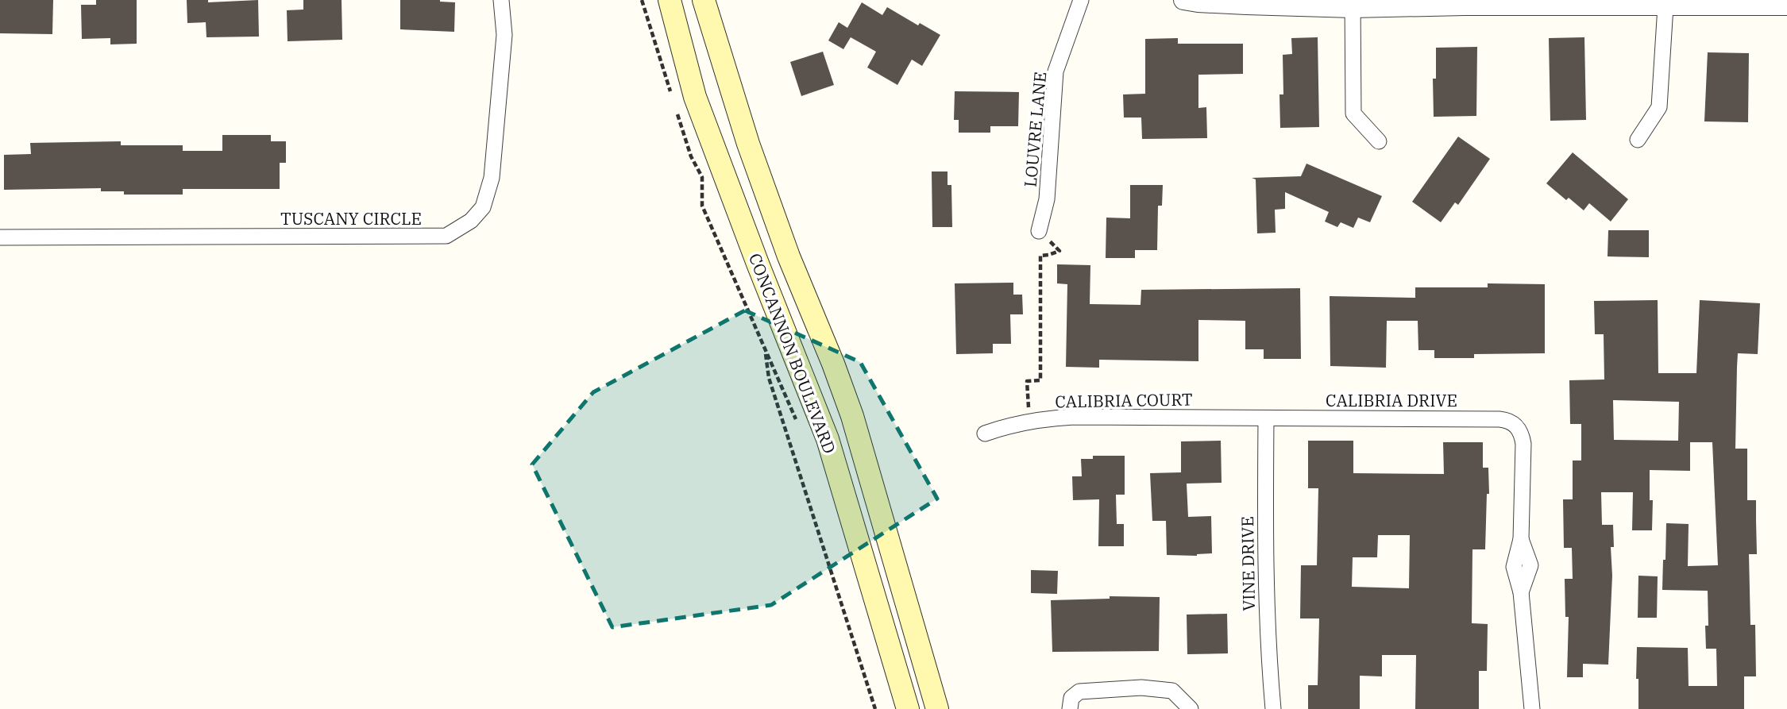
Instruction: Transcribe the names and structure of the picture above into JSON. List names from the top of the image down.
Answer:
{
  "streets": {
    "main road": ["CONCANNON BOULEVARD"],
    "street": [
      "LOUVRE LANE",
      "TUSCANY CIRCLE",
      "CALIBRIA COURT",
      "CALIBRIA DRIVE",
      "VINE DRIVE"
    ]
  },
  "crossings": [
    ["CALIBRIA COURT", "CALIBRIA DRIVE"],
    ["CALIBRIA COURT", "VINE DRIVE"],
    ["CALIBRIA DRIVE", "VINE DRIVE"]
  ]
}
